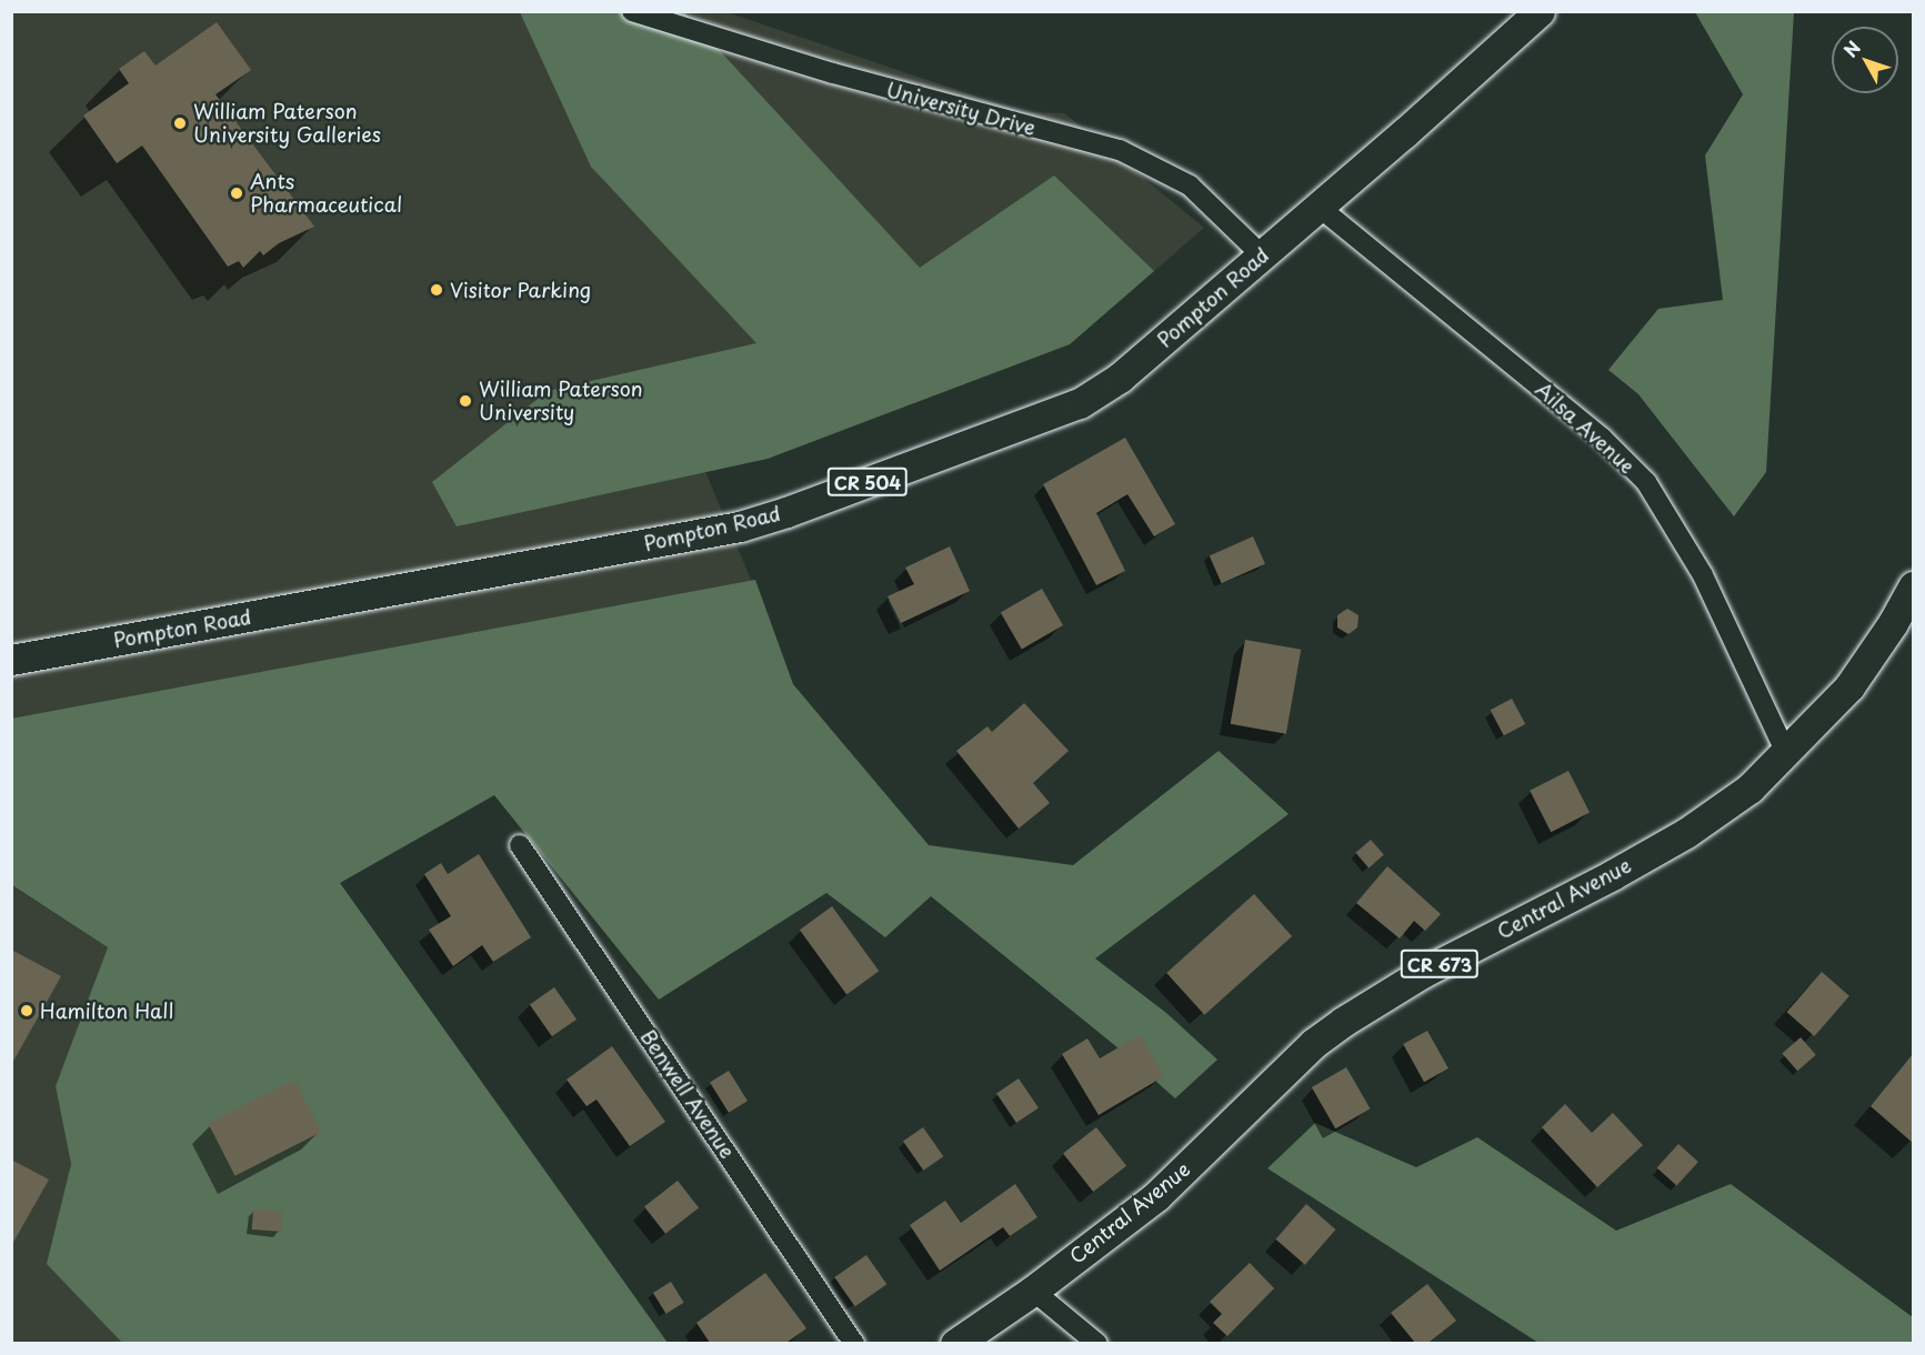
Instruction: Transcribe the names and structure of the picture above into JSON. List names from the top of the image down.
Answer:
{
  "streets": {
    "main road": [
      "Pompton Road",
      "CR 504",
      "Central Avenue",
      "CR 673"
    ],
    "street": ["University Drive", "Ailsa Avenue", "Benwell Avenue"]
  },
  "crossings": [
    ["University Drive", "Pompton Road"],
    ["Pompton Road", "Ailsa Avenue"],
    ["Ailsa Avenue", "Central Avenue"]
  ],
  "places": [
    "William Paterson University Galleries",
    "Ants Pharmaceutical",
    "Visitor Parking",
    "William Paterson University",
    "Hamilton Hall"
  ],
  "north": "top left"
}
